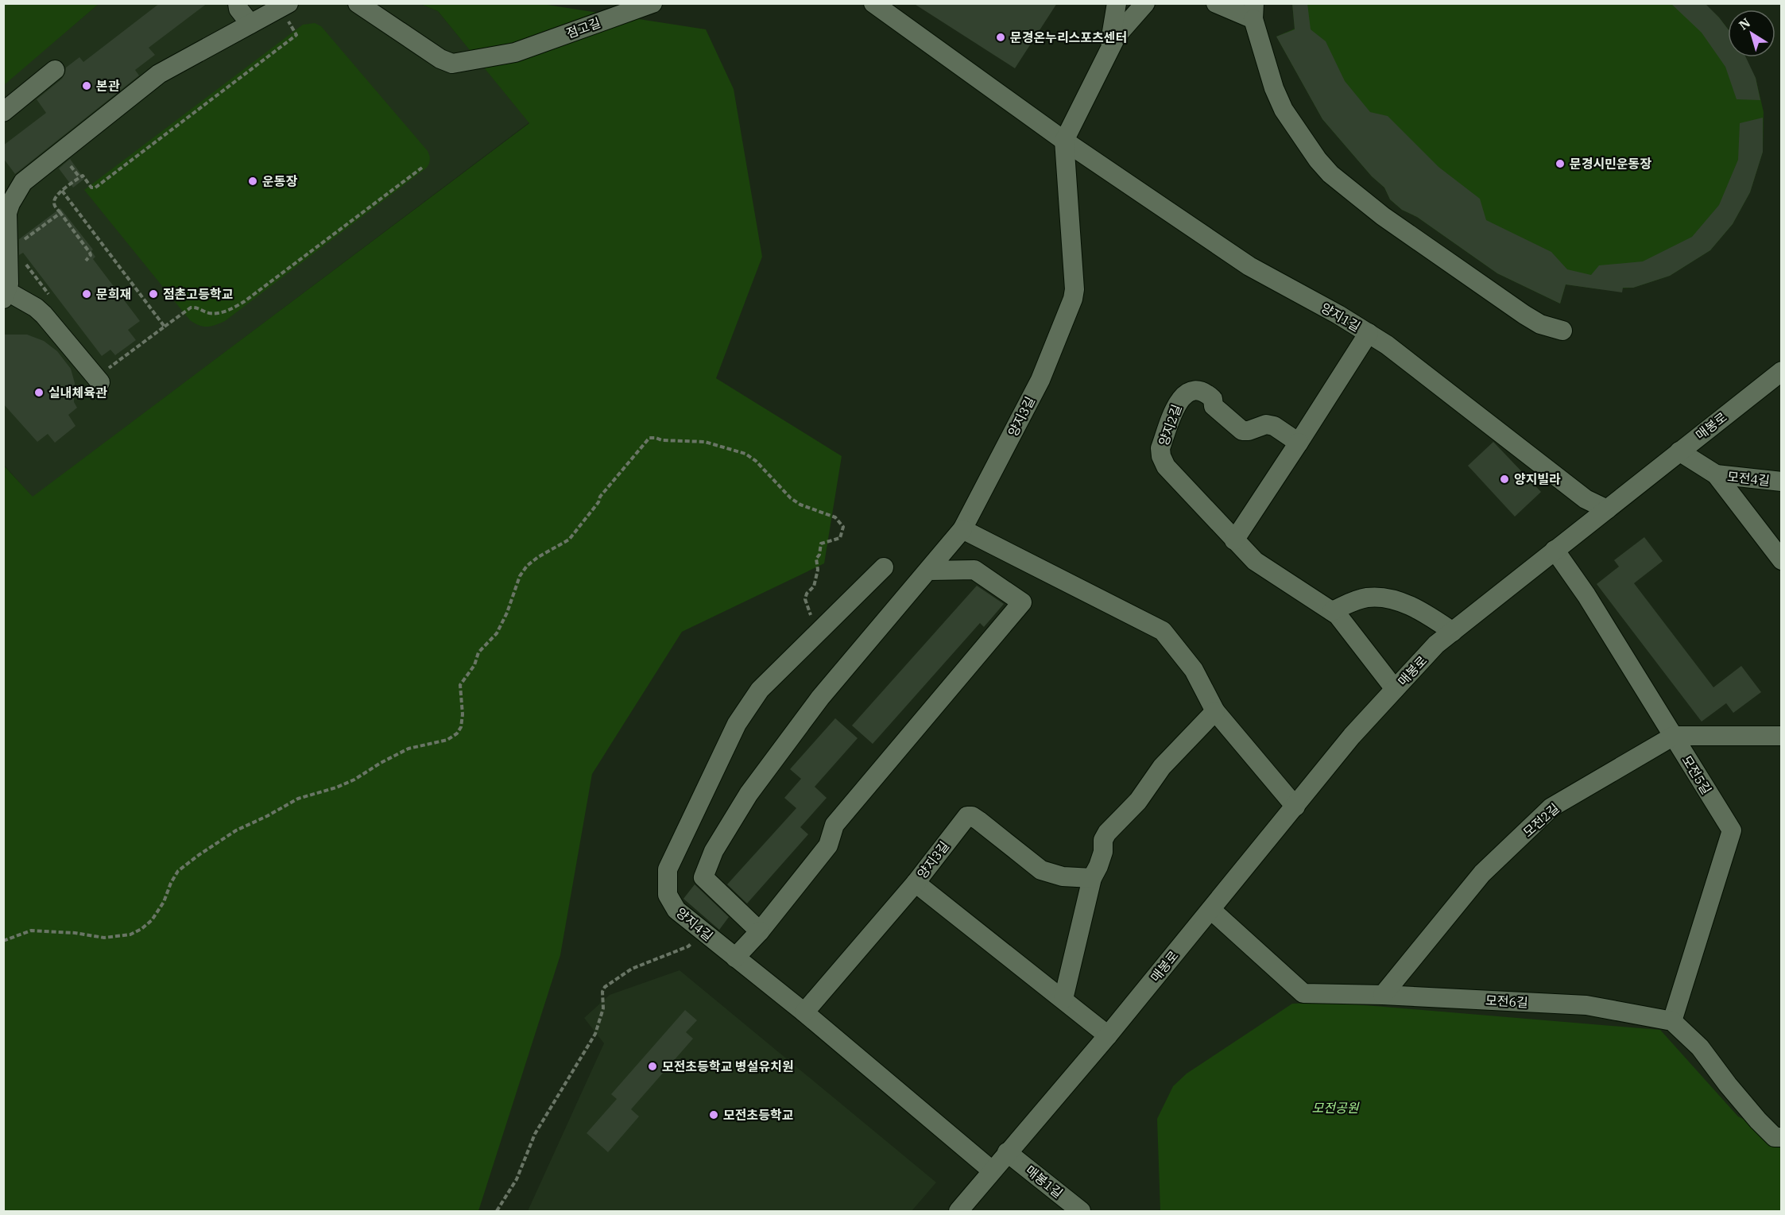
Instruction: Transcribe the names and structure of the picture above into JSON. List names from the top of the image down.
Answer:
{
  "streets": {
    "street": [
      "점고길",
      "양지1길",
      "양지3길",
      "양지2길",
      "매봉로",
      "모전4길",
      "모전5길",
      "모전2길",
      "양지4길",
      "모전6길",
      "매봉1길"
    ]
  },
  "crossings": [
    ["양지1길", "양지3길"],
    ["양지1길", "매봉로"],
    ["양지3길", "양지4길"],
    ["양지2길", "매봉로"],
    ["매봉로", "모전5길"],
    ["매봉로", "양지4길"],
    ["매봉로", "모전6길"],
    ["매봉로", "매봉1길"],
    ["모전5길", "모전2길"],
    ["모전5길", "모전6길"],
    ["모전2길", "모전6길"]
  ],
  "parks": ["모전공원"],
  "places": [
    "문경온누리스포츠센터",
    "본관",
    "문경시민운동장",
    "운동장",
    "문희재",
    "점촌고등학교",
    "실내체육관",
    "양지빌라",
    "모전초등학교 병설유치원",
    "모전초등학교"
  ],
  "north": "top left"
}
